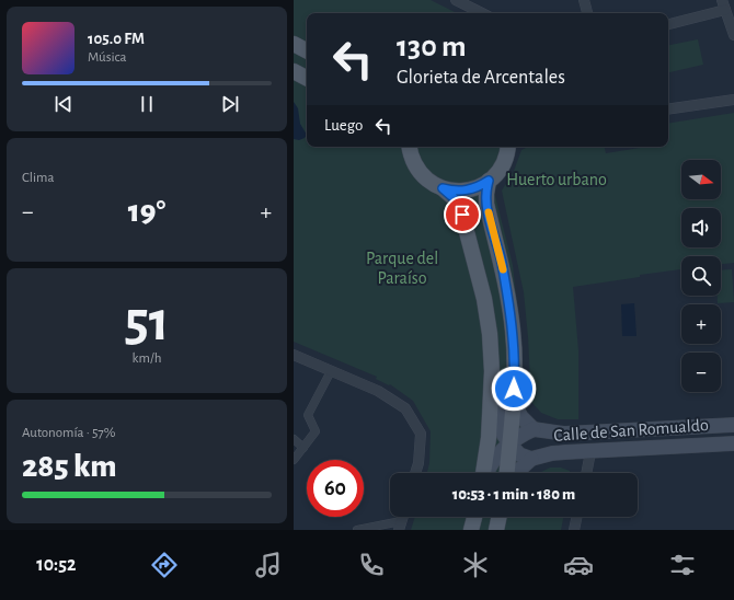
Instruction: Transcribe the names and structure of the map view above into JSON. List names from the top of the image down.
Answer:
{
  "streets": {
    "main road": ["Calle de San Romualdo"]
  },
  "parks": ["Huerto urbano", "Parque del Paraíso"],
  "north": "right",
  "page": {
    "turn": ["130 m", "Glorieta de Arcentales"],
    "song": ["105.0 FM", "Música"],
    "then": "Luego",
    "tile": [
      "Clima",
      ["51", "km/h"],
      ["Autonomía · 57%", "285 km"]
    ],
    "map_buttons": ["+", "−"],
    "heat": ["−", "19°", "+"],
    "limit": "60",
    "trip": "10:53 · 1 min · 180 m",
    "tabs": "10:52"
  }
}
